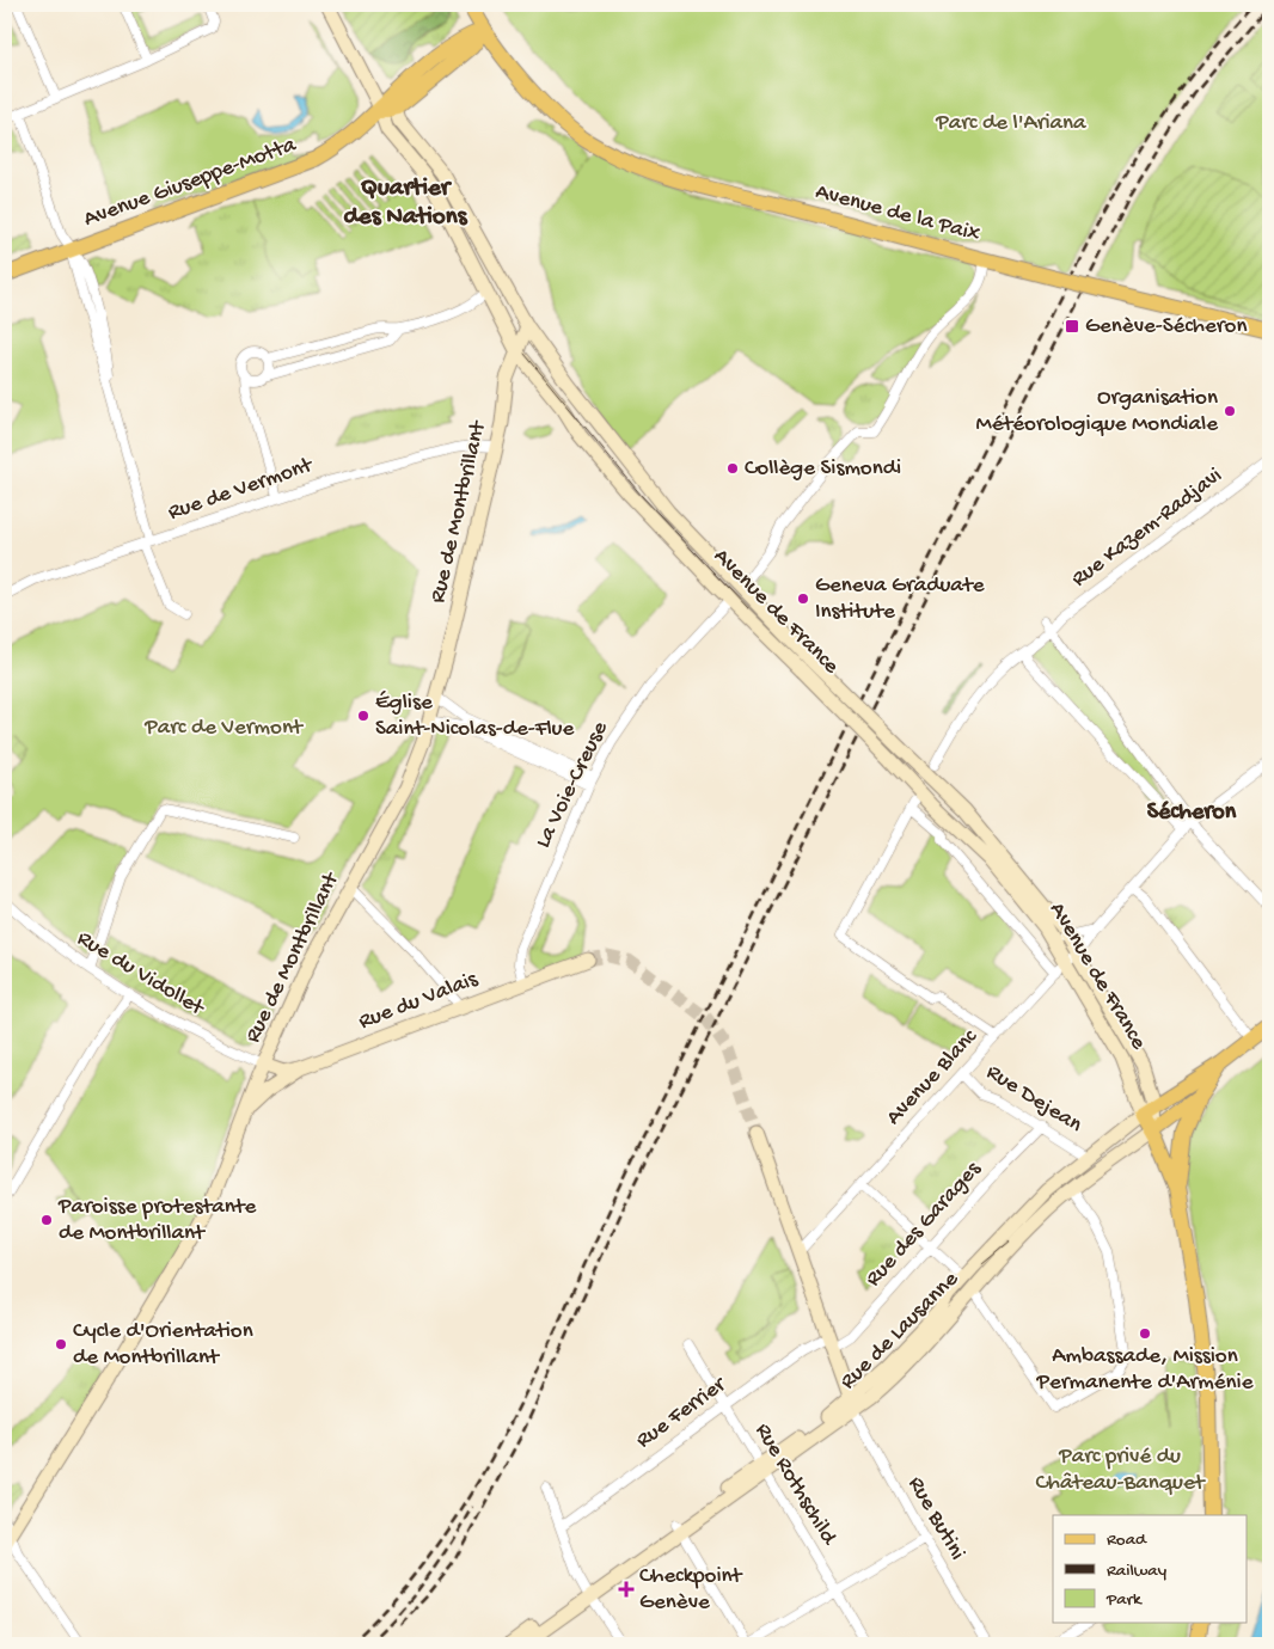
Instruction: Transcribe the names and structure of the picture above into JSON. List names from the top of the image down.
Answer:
{
  "streets": {
    "main road": [
      "Avenue Giuseppe-Motta",
      "Avenue de la Paix",
      "Rue de Montbrillant",
      "Avenue de France",
      "Rue du Valais",
      "Rue de Lausanne"
    ],
    "street": [
      "Rue de Vermont",
      "Rue Kazem-Radjavi",
      "La Voie-Creuse",
      "Rue du Vidollet",
      "Avenue Blanc",
      "Rue Dejean",
      "Rue des Garages",
      "Rue Ferrier",
      "Rue Rothschild",
      "Rue Butini"
    ]
  },
  "crossings": [
    ["Avenue Giuseppe-Motta", "Avenue de la Paix"],
    ["Avenue Giuseppe-Motta", "Avenue de France"],
    ["Rue de Vermont", "Rue de Montbrillant"],
    ["Rue de Montbrillant", "Avenue de France"],
    ["Rue de Montbrillant", "Rue du Vidollet"],
    ["Rue de Montbrillant", "Rue du Valais"],
    ["Avenue de France", "La Voie-Creuse"],
    ["Avenue de France", "Avenue Blanc"],
    ["Avenue de France", "Rue de Lausanne"],
    ["La Voie-Creuse", "Rue du Valais"],
    ["Rue du Vidollet", "Rue du Valais"],
    ["Avenue Blanc", "Rue Dejean"],
    ["Rue Dejean", "Rue des Garages"],
    ["Rue Dejean", "Rue de Lausanne"],
    ["Rue des Garages", "Rue Ferrier"],
    ["Rue de Lausanne", "Rue Butini"],
    ["Rue Ferrier", "Rue Rothschild"]
  ],
  "districts": ["Quartier des Nations", "Sécheron"],
  "parks": ["Parc de l'Ariana", "Parc de Vermont", "Parc privé du Château-Banquet"],
  "places": {
    "transit": ["Genève-Sécheron"],
    "other": [
      "Organisation Météorologique Mondiale",
      "Collège Sismondi",
      "Geneva Graduate Institute",
      "Église Saint-Nicolas-de-Flue",
      "Paroisse protestante de Montbrillant",
      "Ambassade, Mission Permanente d'Arménie",
      "Cycle d'Orientation de Montbrillant"
    ],
    "health": ["Checkpoint Genève"]
  },
  "legend": ["Road", "Railway", "Park"]
}
